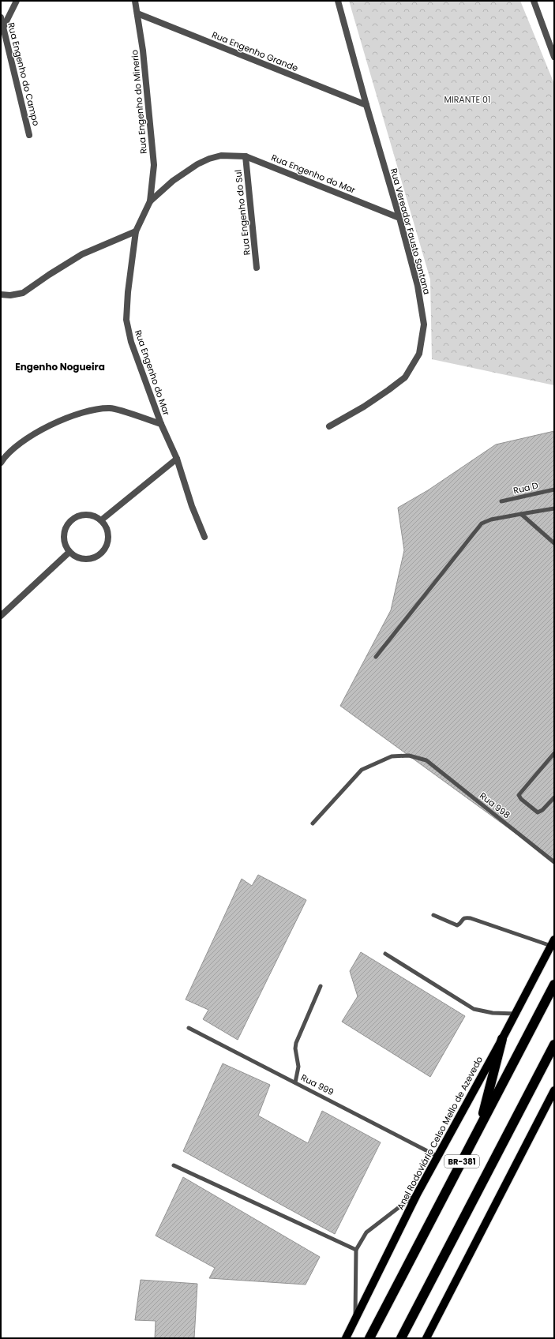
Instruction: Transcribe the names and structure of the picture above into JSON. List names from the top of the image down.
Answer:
{
  "streets": {
    "highway": ["BR-381"],
    "main road": ["Anel Rodoviário Celso Mello de Azevedo"],
    "street": [
      "Rua Engenho Grande",
      "Rua Engenho do Campo",
      "Rua Engenho do Minerio",
      "Rua Engenho do Mar",
      "Rua Engenho do Sul",
      "Rua Vereador Fausto Santana"
    ],
    "lane": ["Rua D", "Rua 998", "Rua 999"]
  },
  "crossings": [
    ["Rua Engenho Grande", "Rua Engenho do Minerio"],
    ["Rua Engenho Grande", "Rua Vereador Fausto Santana"],
    ["Rua Engenho do Minerio", "Rua Engenho do Mar"],
    ["Rua Engenho do Mar", "Rua Engenho do Sul"],
    ["Rua Engenho do Mar", "Rua Vereador Fausto Santana"],
    ["Rua 999", "Anel Rodoviário Celso Mello de Azevedo"]
  ],
  "districts": ["Engenho Nogueira"],
  "parks": ["MIRANTE 01"]
}
